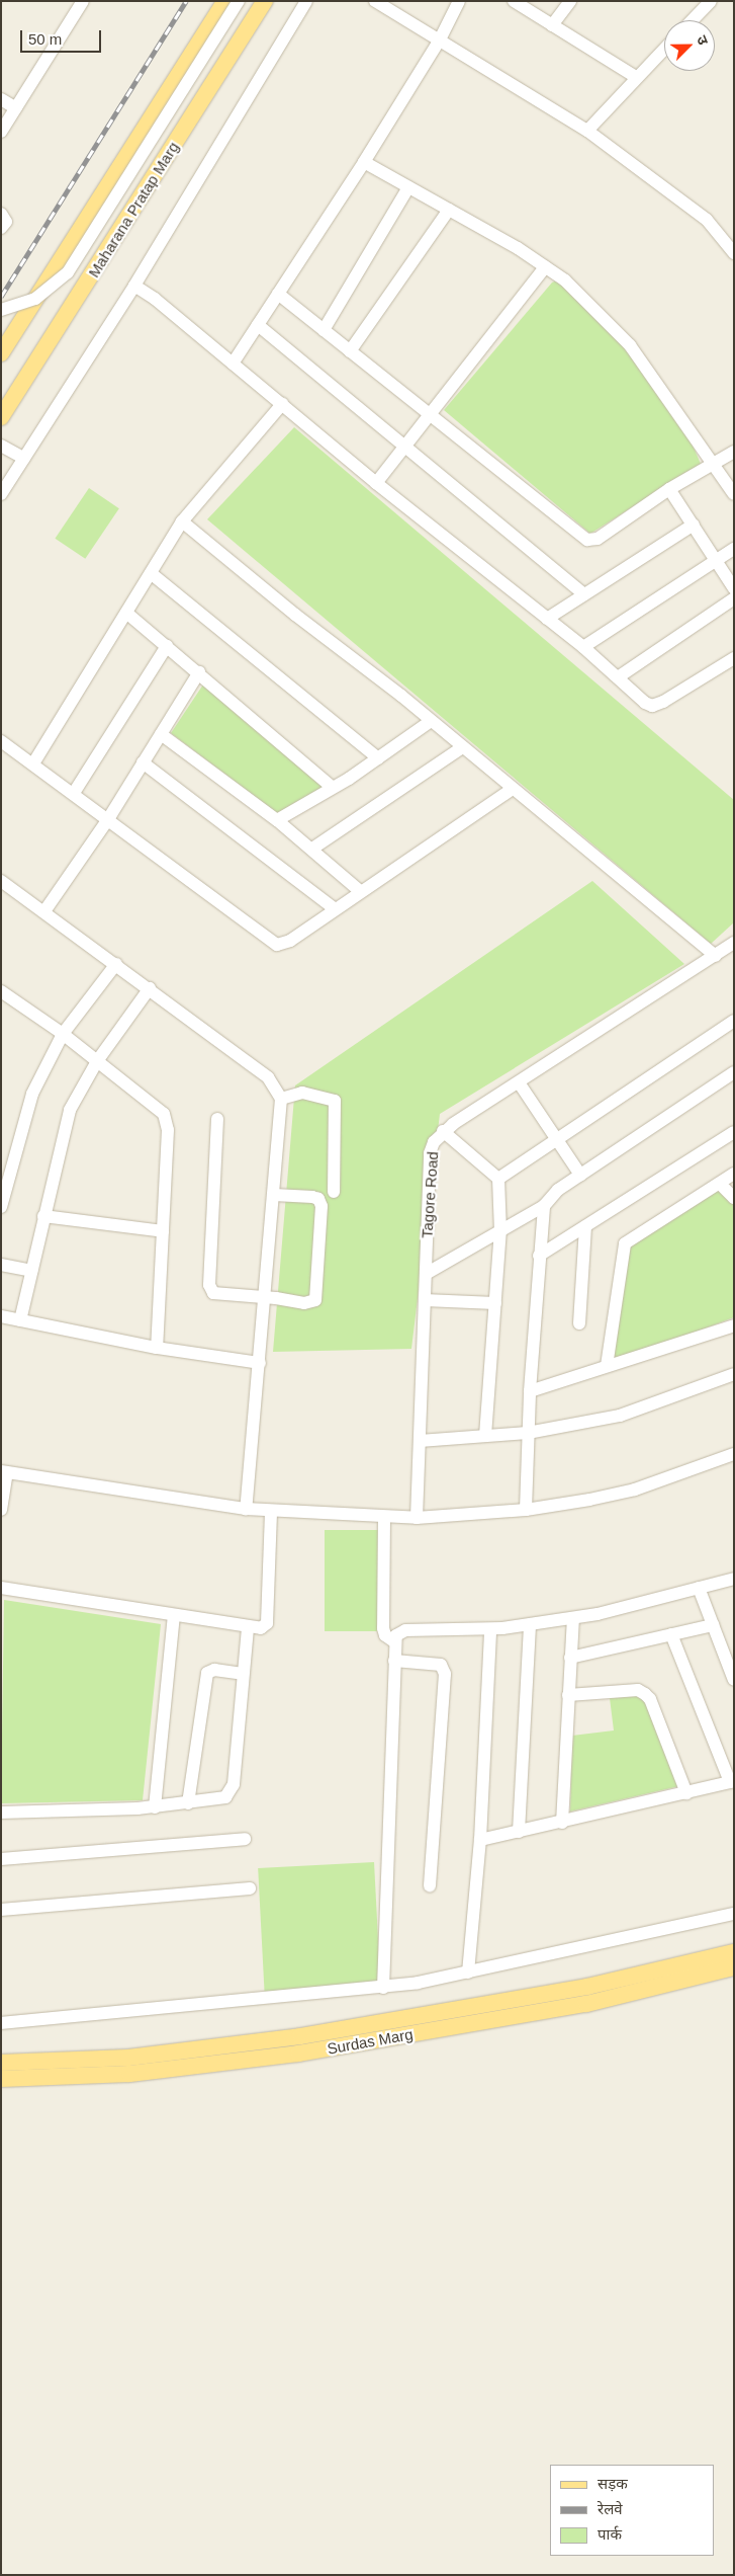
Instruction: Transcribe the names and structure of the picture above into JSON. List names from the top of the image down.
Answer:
{
  "streets": {
    "main road": ["Maharana Pratap Marg", "Surdas Marg"],
    "street": ["Tagore Road"]
  },
  "legend": ["सड़क", "रेलवे", "पार्क"],
  "scale_bar": "50 m",
  "north": "top right"
}
